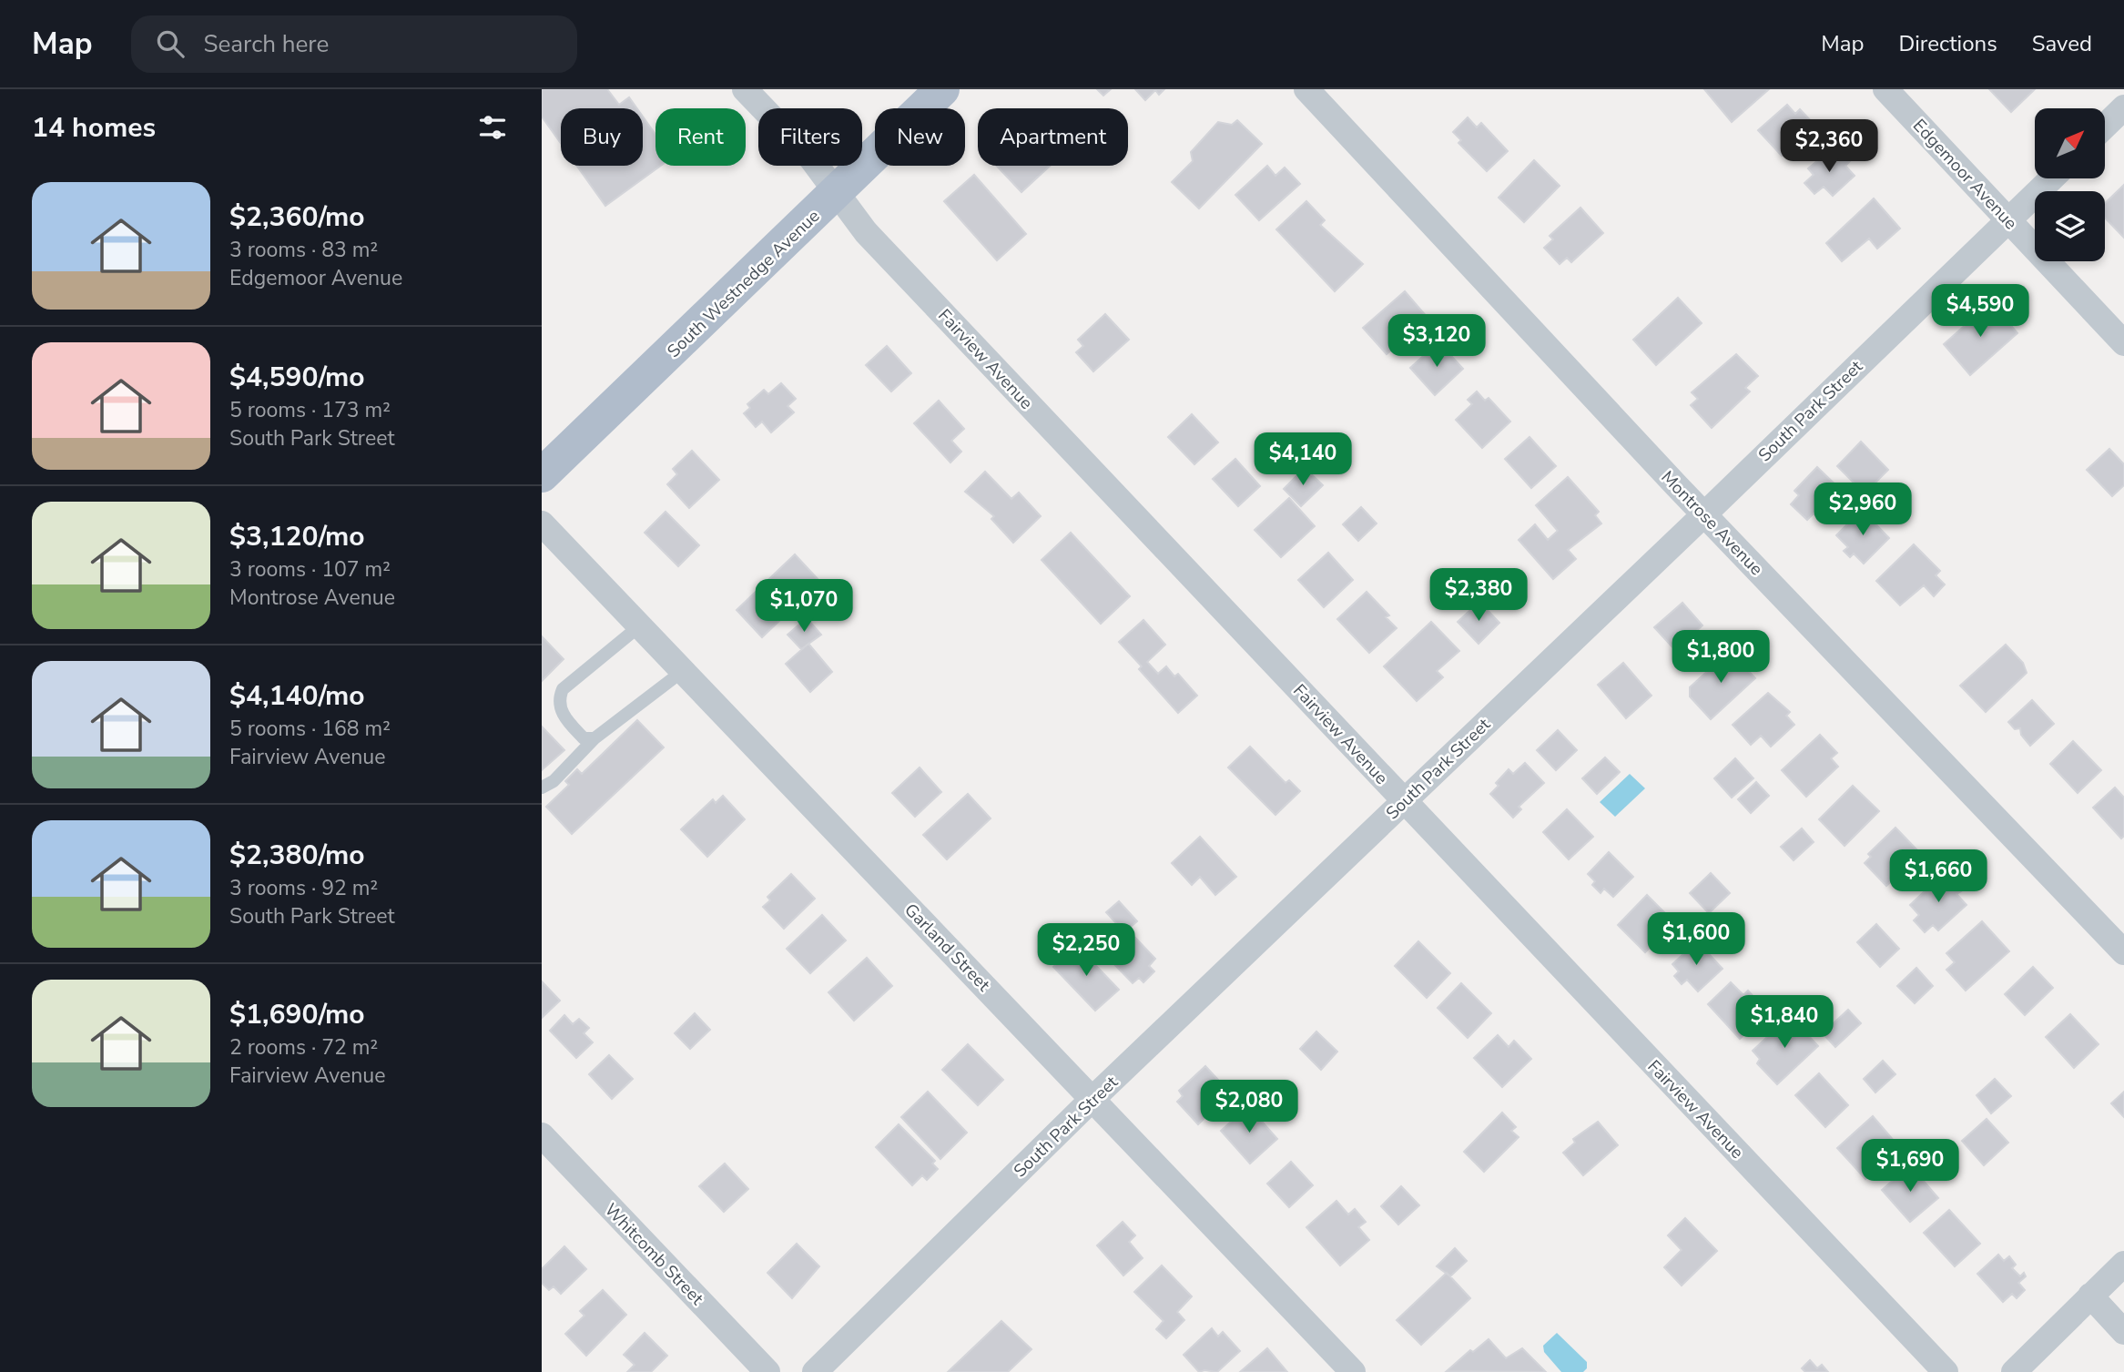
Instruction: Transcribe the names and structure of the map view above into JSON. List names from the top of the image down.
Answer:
{
  "streets": {
    "main road": ["South Westnedge Avenue"],
    "street": [
      "Edgemoor Avenue",
      "Fairview Avenue",
      "South Park Street",
      "Montrose Avenue",
      "Garland Street",
      "Whitcomb Street"
    ]
  },
  "crossings": [
    ["Edgemoor Avenue", "South Park Street"],
    ["South Westnedge Avenue", "Fairview Avenue"],
    ["Fairview Avenue", "South Park Street"],
    ["South Park Street", "Montrose Avenue"],
    ["South Park Street", "Garland Street"]
  ],
  "north": "top right",
  "page": {
    "header": "Map",
    "search": "Search here",
    "nav": ["Map", "Directions", "Saved"],
    "heading": "14 homes",
    "chip": [
      "Buy",
      "Rent",
      "Filters",
      "New",
      "Apartment"
    ],
    "price": [
      "$2,360",
      "$4,590",
      "$3,120",
      "$4,140",
      "$2,960",
      "$2,380",
      "$1,070",
      "$1,800",
      "$1,660",
      "$1,600",
      "$2,250",
      "$1,840",
      "$2,080",
      "$1,690"
    ],
    "list": [
      {
        "name": "$2,360/mo",
        "note": "3 rooms · 83 m² · Edgemoor Avenue"
      },
      {
        "name": "$4,590/mo",
        "note": "5 rooms · 173 m² · South Park Street"
      },
      {
        "name": "$3,120/mo",
        "note": "3 rooms · 107 m² · Montrose Avenue"
      },
      {
        "name": "$4,140/mo",
        "note": "5 rooms · 168 m² · Fairview Avenue"
      },
      {
        "name": "$2,380/mo",
        "note": "3 rooms · 92 m² · South Park Street"
      },
      {
        "name": "$1,690/mo",
        "note": "2 rooms · 72 m² · Fairview Avenue"
      }
    ]
  }
}
